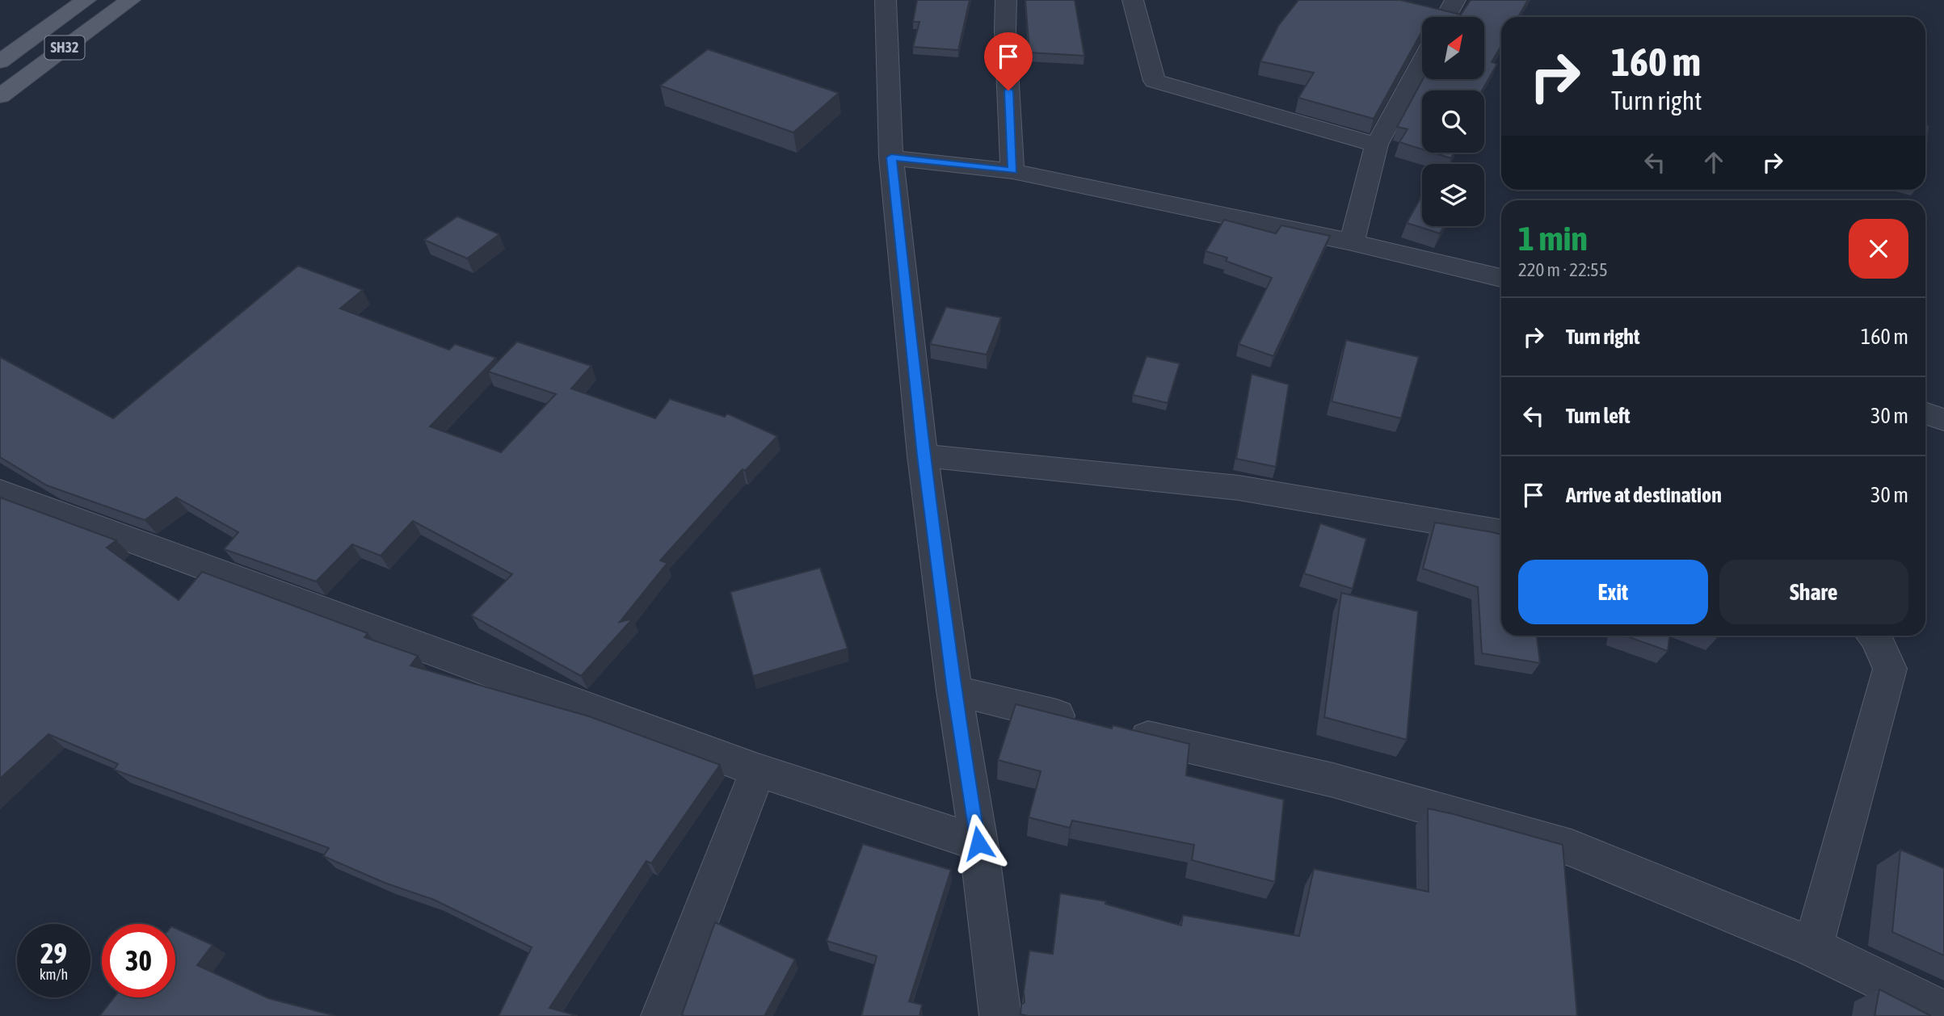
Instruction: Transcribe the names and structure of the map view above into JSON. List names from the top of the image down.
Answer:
{
  "streets": {
    "main road": ["SH32"]
  },
  "north": "top right",
  "page": {
    "turn": ["160 m", "Turn right"],
    "heading": ["1 min", "220 m · 22:55"],
    "list": [
      {
        "name": "Turn right",
        "value": "160 m"
      },
      {
        "name": "Turn left",
        "value": "30 m"
      },
      {
        "name": "Arrive at destination",
        "value": "30 m"
      }
    ],
    "buttons": ["Exit", "Share"],
    "speed": "29 km/h",
    "limit": "30"
  }
}
